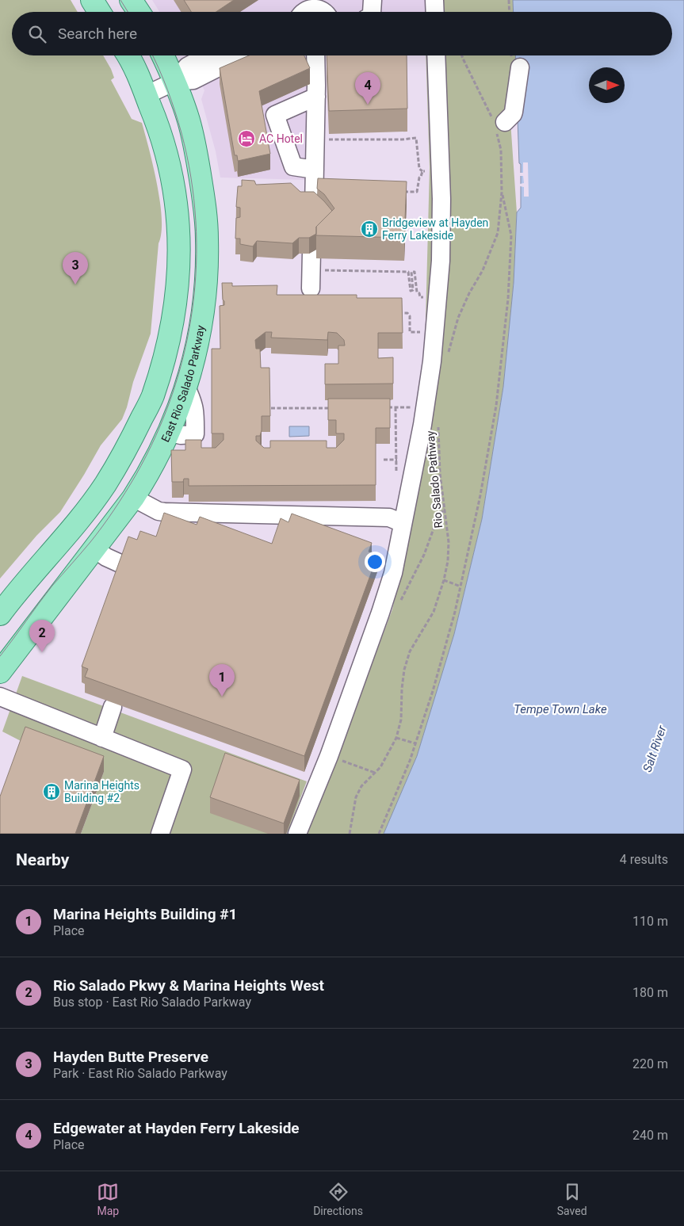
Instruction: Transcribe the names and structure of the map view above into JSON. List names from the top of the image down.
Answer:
{
  "streets": {
    "main road": ["East Rio Salado Parkway"],
    "path": ["Rio Salado Pathway"]
  },
  "water": ["Tempe Town Lake", "Salt River"],
  "places": {
    "hotel": ["AC Hotel"],
    "building": ["Bridgeview at Hayden Ferry Lakeside", "Marina Heights Building #2"]
  },
  "north": "right",
  "page": {
    "search": "Search here",
    "pins": [
      "4",
      "3",
      "2",
      "1"
    ],
    "heading": ["Nearby", "4 results"],
    "list": [
      {
        "mark": "1",
        "name": "Marina Heights Building #1",
        "note": "Place",
        "value": "110 m"
      },
      {
        "mark": "2",
        "name": "Rio Salado Pkwy & Marina Heights West",
        "note": "Bus stop · East Rio Salado Parkway",
        "value": "180 m"
      },
      {
        "mark": "3",
        "name": "Hayden Butte Preserve",
        "note": "Park · East Rio Salado Parkway",
        "value": "220 m"
      },
      {
        "mark": "4",
        "name": "Edgewater at Hayden Ferry Lakeside",
        "note": "Place",
        "value": "240 m"
      }
    ],
    "nav": ["Map", "Directions", "Saved"]
  }
}
